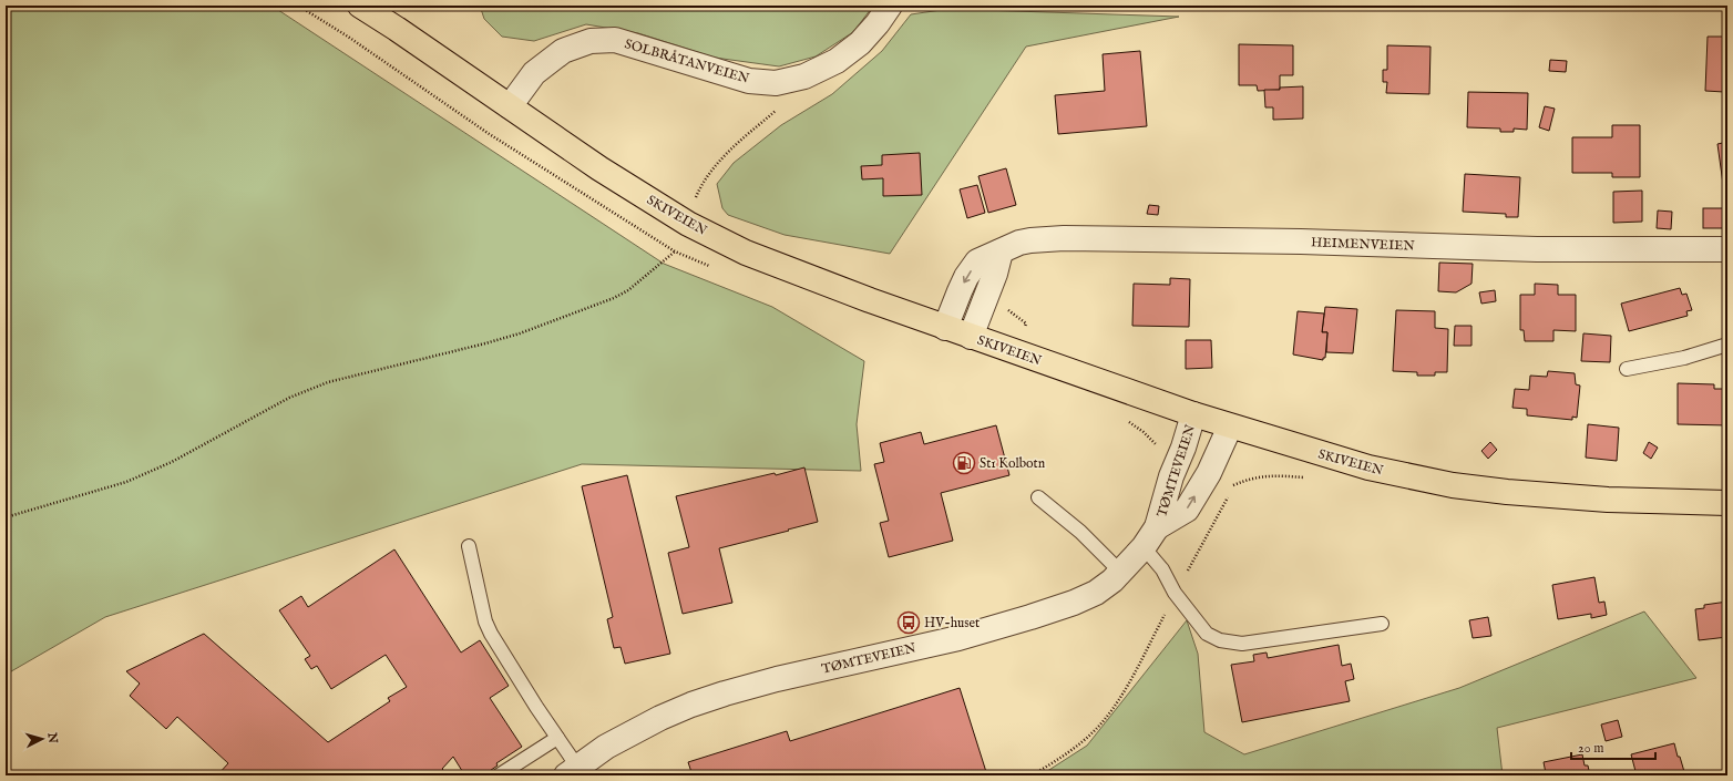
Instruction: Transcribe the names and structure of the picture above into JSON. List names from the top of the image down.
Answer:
{
  "streets": {
    "main road": ["SKIVEIEN"],
    "street": ["SOLBRÅTANVEIEN", "HEIMENVEIEN", "TØMTEVEIEN"]
  },
  "crossings": [
    ["SOLBRÅTANVEIEN", "SKIVEIEN"],
    ["SKIVEIEN", "HEIMENVEIEN"],
    ["SKIVEIEN", "TØMTEVEIEN"]
  ],
  "places": {
    "fuel station": ["St1 Kolbotn"],
    "bus stop": ["HV-huset"]
  },
  "scale_bar": "20 m",
  "north": "right"
}
